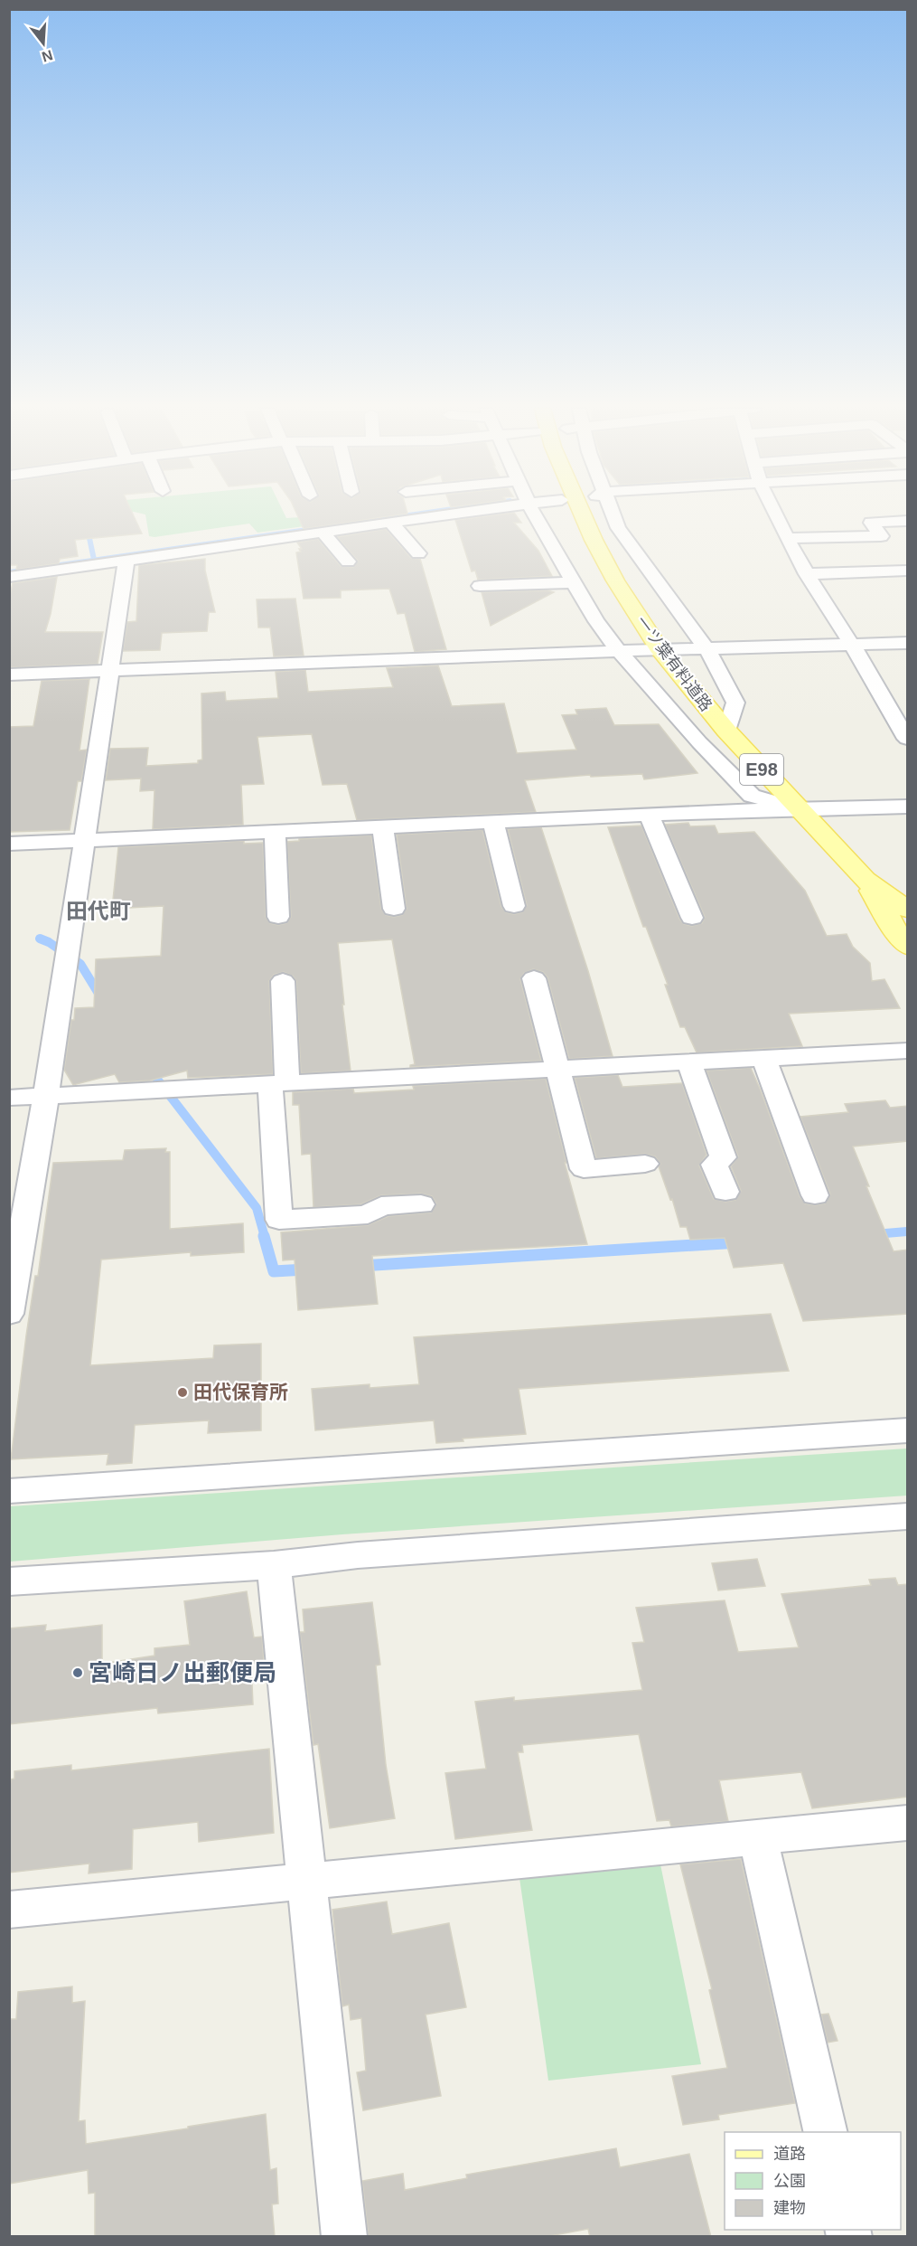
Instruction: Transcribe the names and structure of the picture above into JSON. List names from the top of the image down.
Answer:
{
  "streets": {
    "main road": ["一ツ葉有料道路", "E98"]
  },
  "districts": ["田代町"],
  "places": ["田代保育所", "宮崎日ノ出郵便局"],
  "legend": ["道路", "公園", "建物"],
  "north": "bottom"
}
